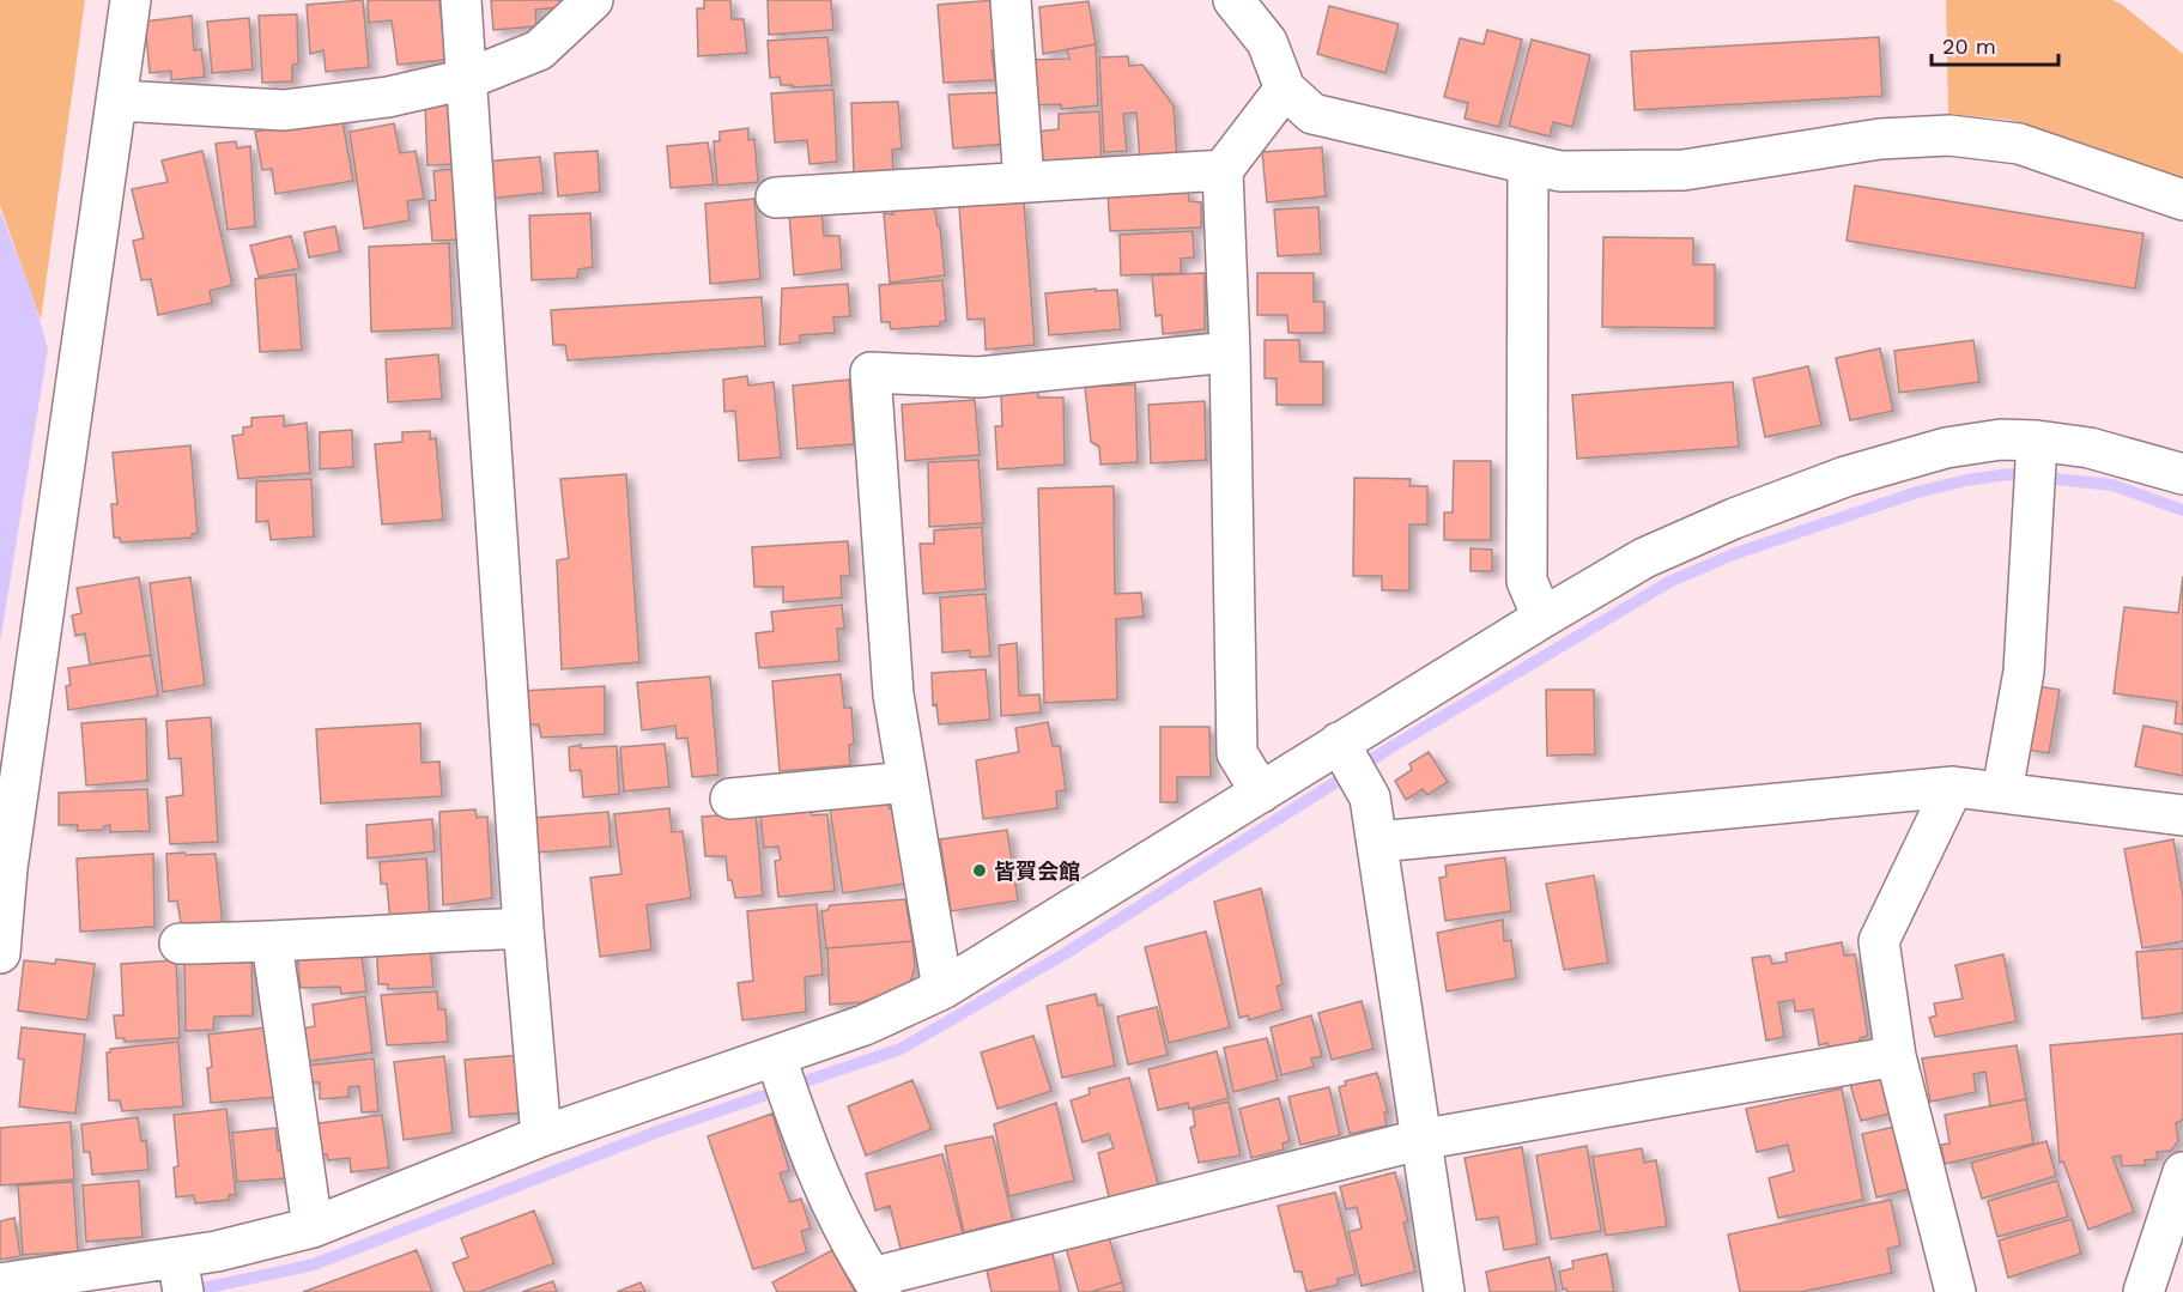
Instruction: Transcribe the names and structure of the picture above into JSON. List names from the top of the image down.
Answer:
{
  "places": ["皆賀会館"],
  "scale_bar": "20 m"
}
